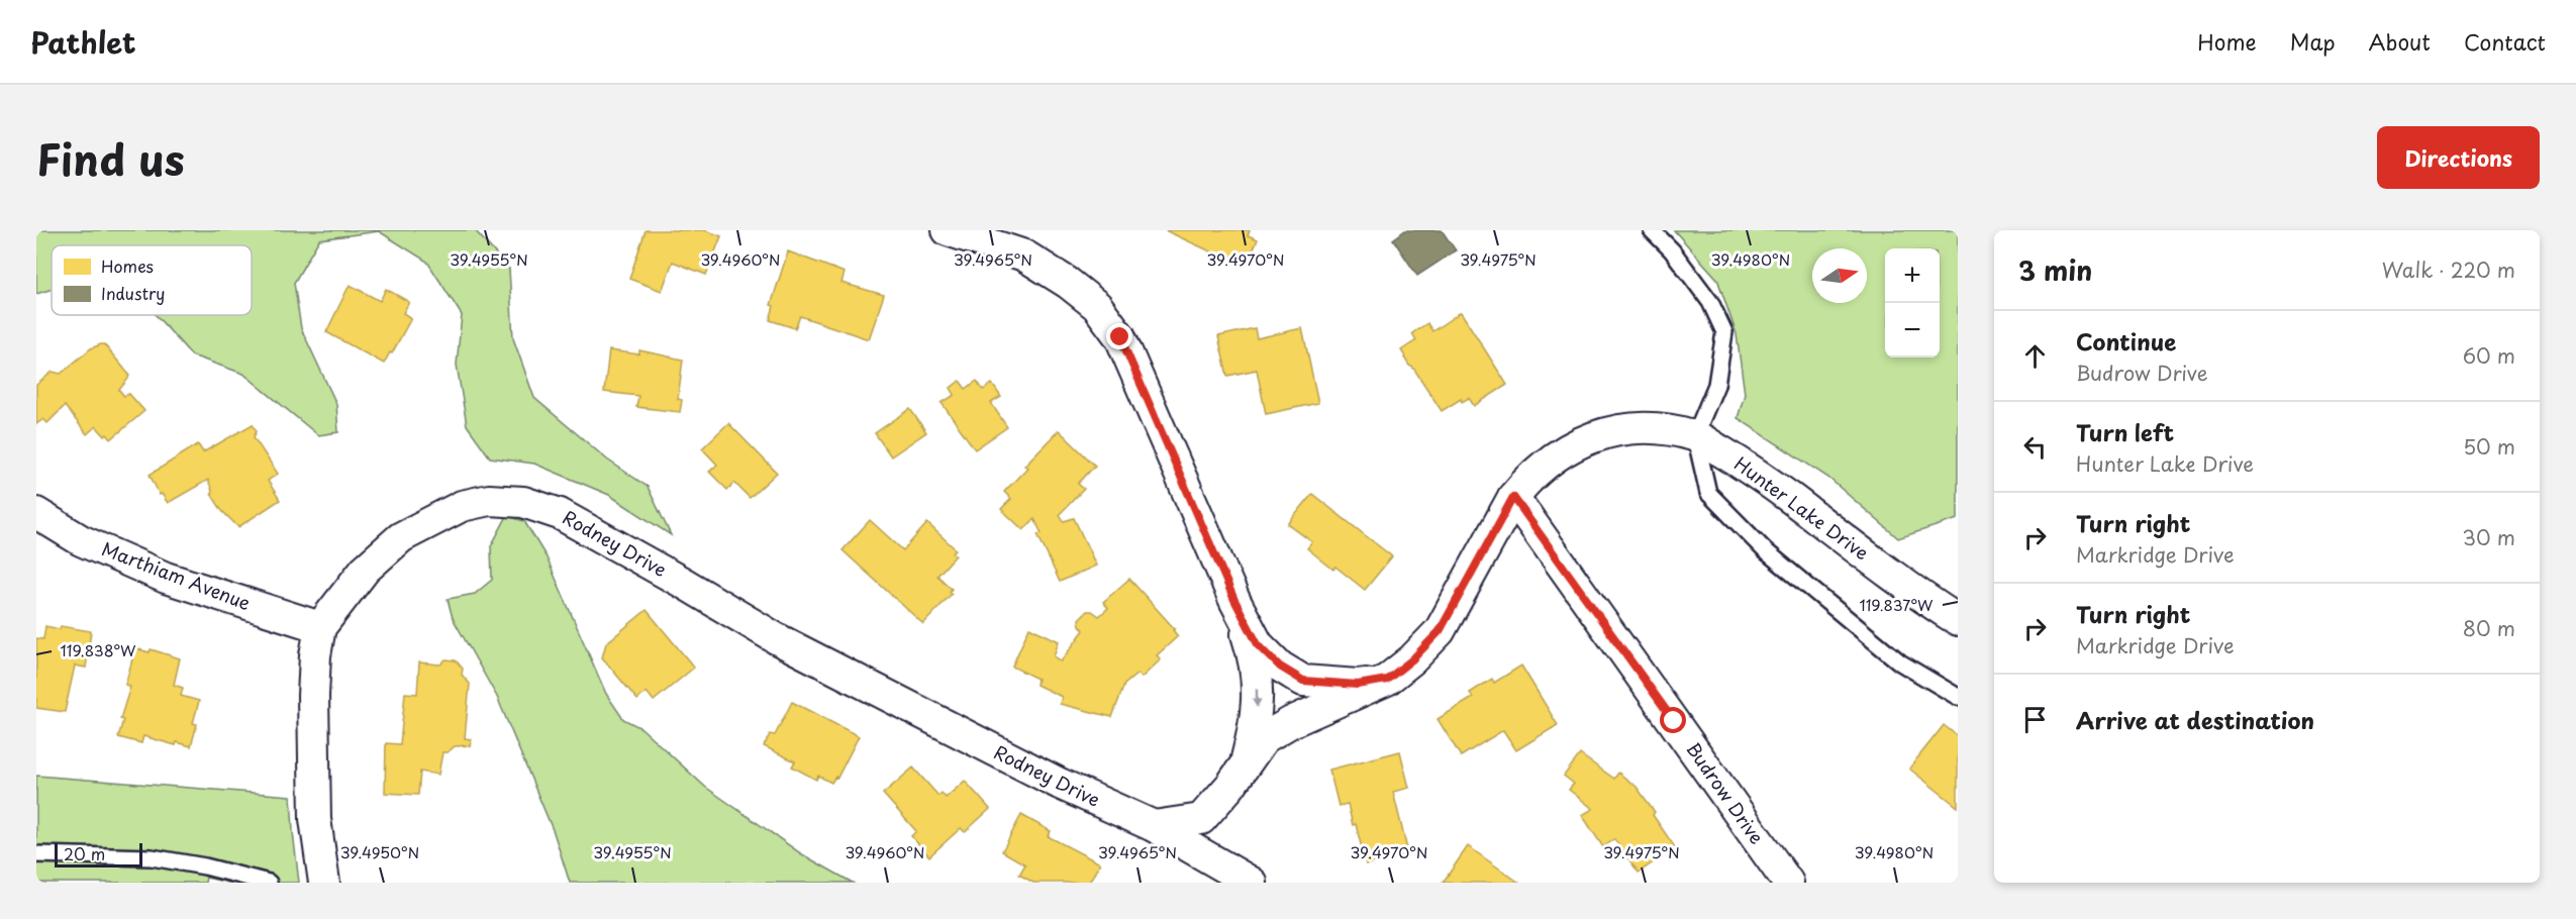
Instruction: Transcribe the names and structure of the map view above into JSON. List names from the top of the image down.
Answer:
{
  "streets": {
    "street": [
      "Hunter Lake Drive",
      "Rodney Drive",
      "Marthiam Avenue",
      "Budrow Drive"
    ]
  },
  "crossings": [
    ["Hunter Lake Drive", "Rodney Drive"],
    ["Hunter Lake Drive", "Budrow Drive"],
    ["Rodney Drive", "Marthiam Avenue"]
  ],
  "legend": ["Homes", "Industry"],
  "scale_bar": "20 m",
  "north": "right",
  "page": {
    "header": "Pathlet",
    "nav": [
      "Home",
      "Map",
      "About",
      "Contact"
    ],
    "title": "Find us",
    "buttons": "Directions",
    "heading": ["3 min", "Walk · 220 m"],
    "map_buttons": ["+", "−"],
    "list": [
      ["Continue", "Budrow Drive", "60 m"],
      ["Turn left", "Hunter Lake Drive", "50 m"],
      ["Turn right", "Markridge Drive", "30 m"],
      ["Turn right", "Markridge Drive", "80 m"],
      "Arrive at destination"
    ],
    "scale": "20 m"
  },
  "coordinates": [
    "39.4955°N",
    "39.4960°N",
    "39.4965°N",
    "39.4970°N",
    "39.4975°N",
    "39.4980°N",
    "119.837°W",
    "119.838°W",
    "39.4950°N"
  ]
}
